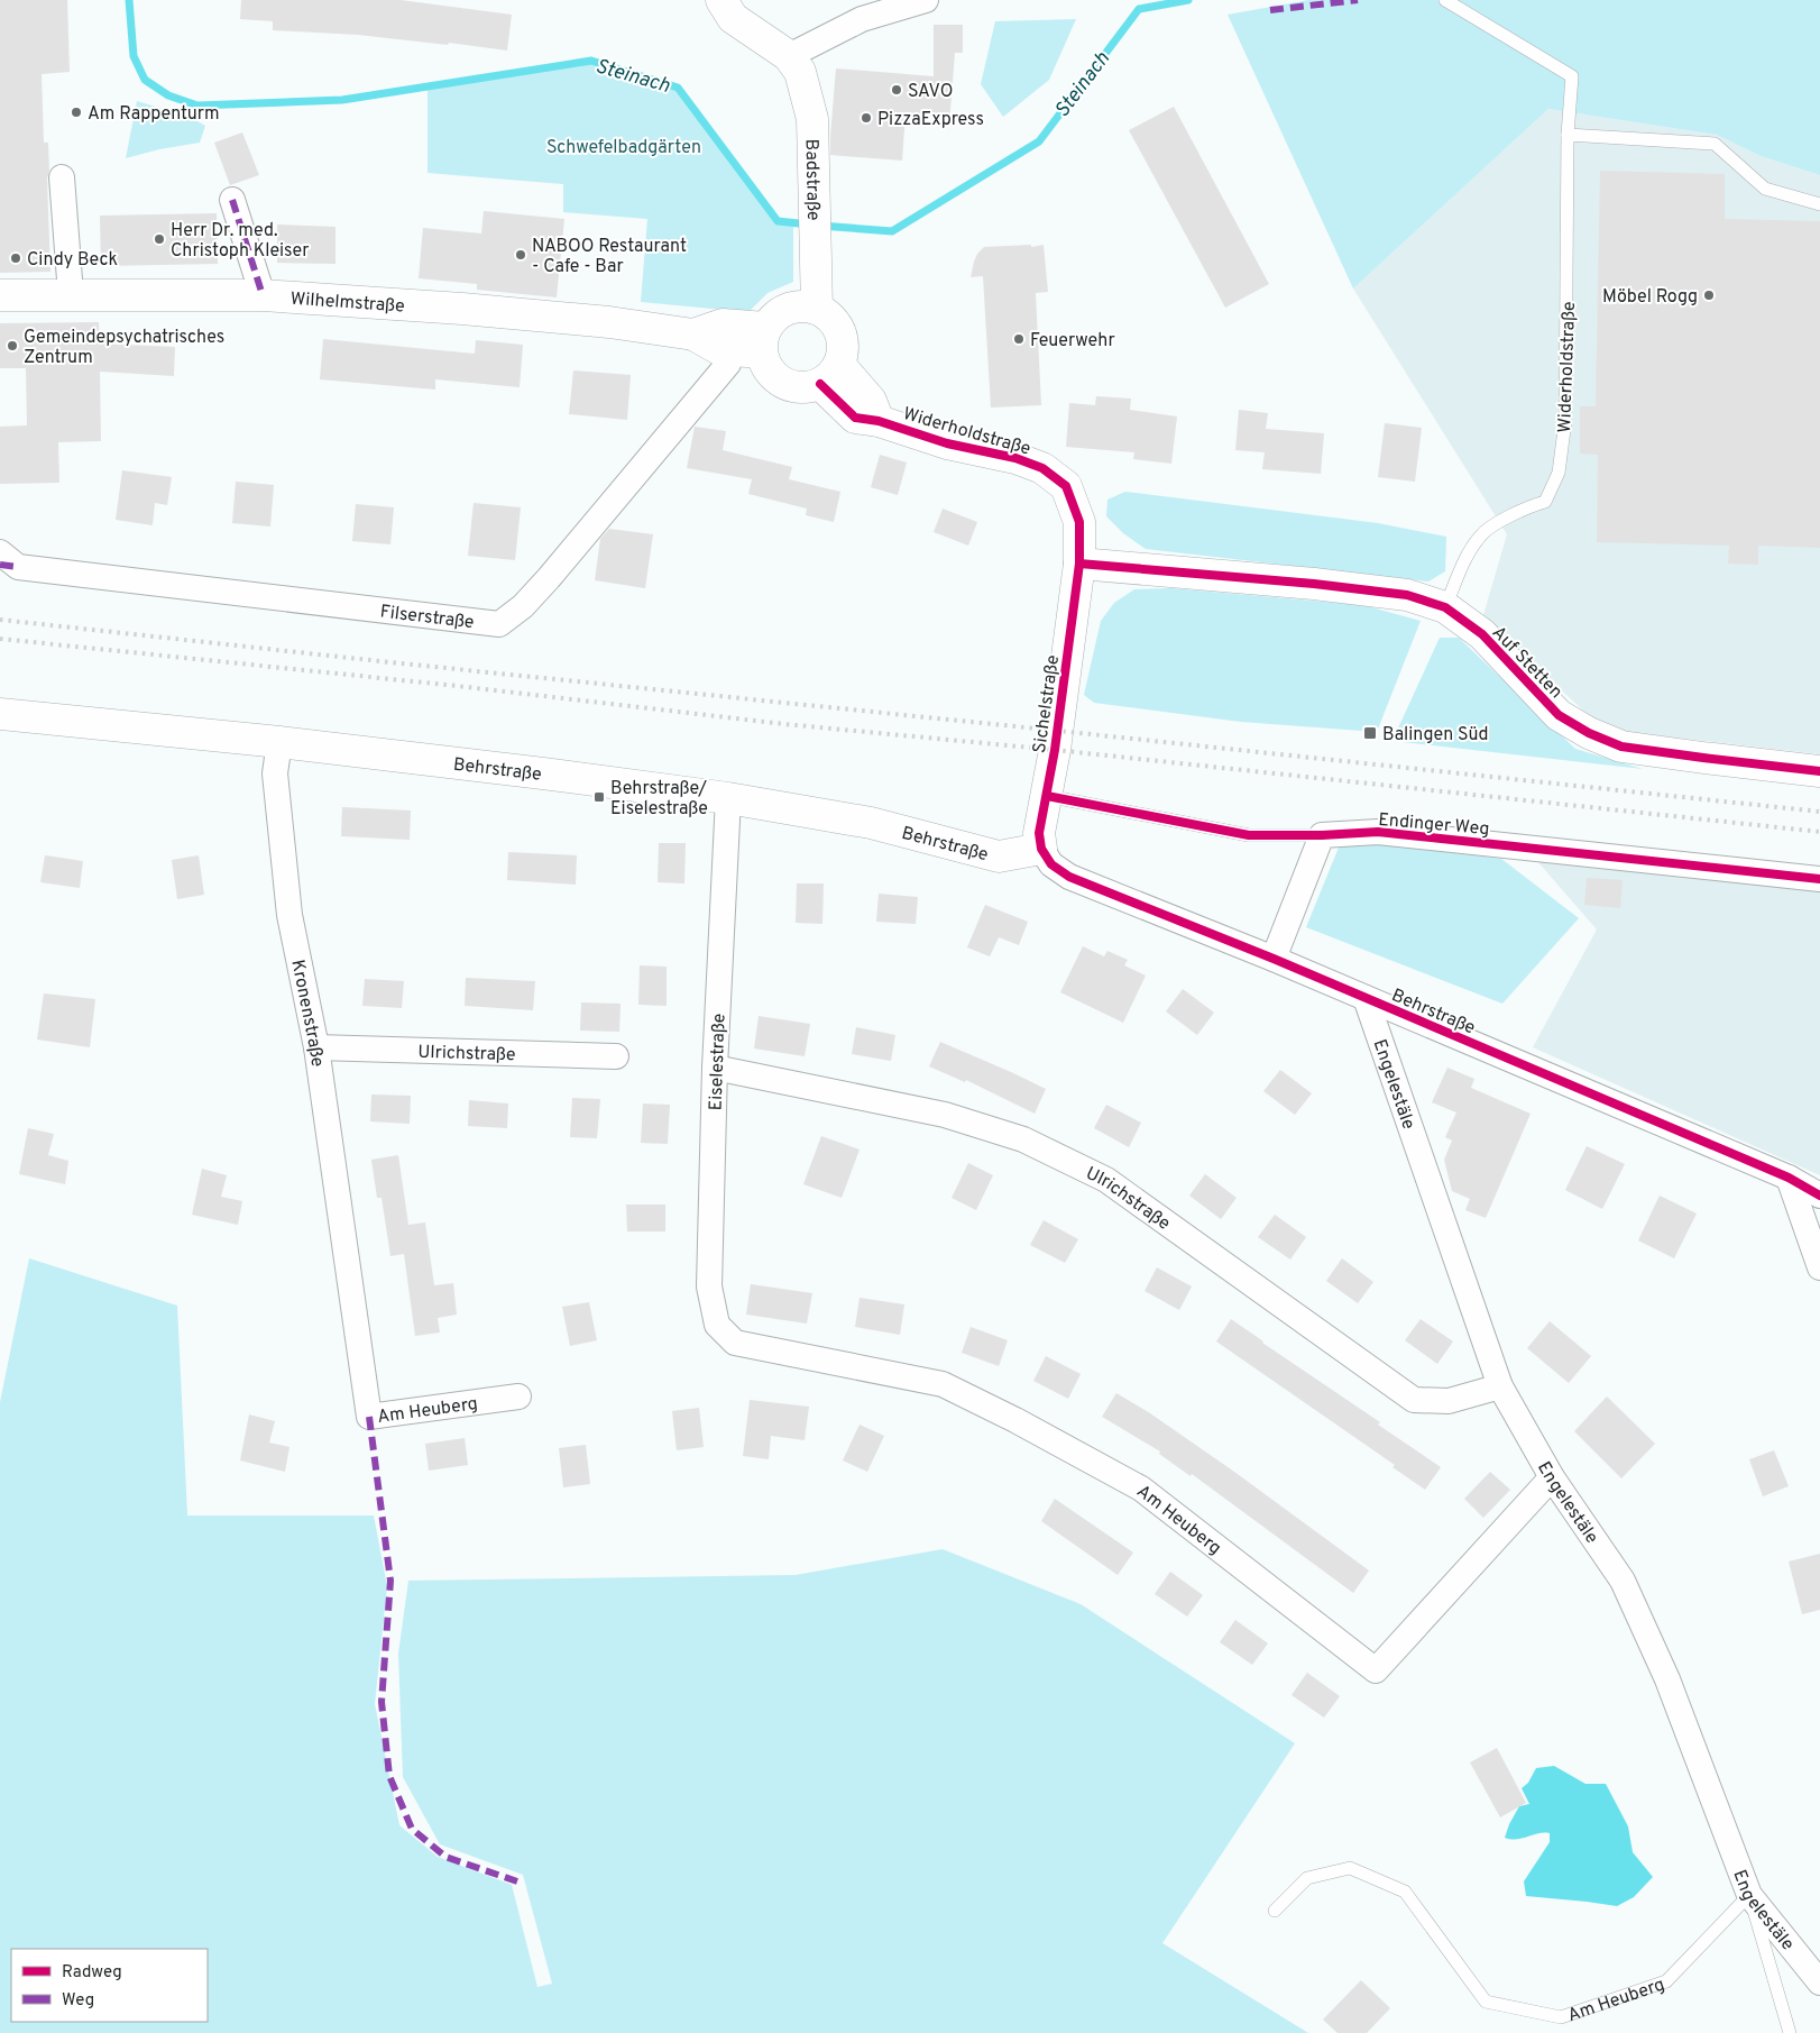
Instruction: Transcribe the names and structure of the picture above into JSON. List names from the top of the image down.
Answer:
{
  "streets": {
    "street": [
      "Badstraße",
      "Wilhelmstraße",
      "Widerholdstraße",
      "Filserstraße",
      "Auf Stetten",
      "Sichelstraße",
      "Behrstraße",
      "Endinger Weg",
      "Kronenstraße",
      "Ulrichstraße",
      "Eiselestraße",
      "Engelestäle",
      "Am Heuberg"
    ]
  },
  "crossings": [
    ["Badstraße", "Wilhelmstraße"],
    ["Badstraße", "Widerholdstraße"],
    ["Wilhelmstraße", "Widerholdstraße"],
    ["Wilhelmstraße", "Filserstraße"],
    ["Widerholdstraße", "Auf Stetten"],
    ["Widerholdstraße", "Sichelstraße"],
    ["Auf Stetten", "Sichelstraße"],
    ["Sichelstraße", "Behrstraße"],
    ["Sichelstraße", "Endinger Weg"],
    ["Behrstraße", "Kronenstraße"],
    ["Behrstraße", "Eiselestraße"],
    ["Behrstraße", "Engelestäle"],
    ["Kronenstraße", "Ulrichstraße"],
    ["Kronenstraße", "Am Heuberg"],
    ["Ulrichstraße", "Eiselestraße"],
    ["Ulrichstraße", "Engelestäle"],
    ["Eiselestraße", "Am Heuberg"],
    ["Engelestäle", "Am Heuberg"]
  ],
  "water": ["Steinach"],
  "parks": ["Schwefelbadgärten"],
  "places": {
    "other": [
      "SAVO",
      "Am Rappenturm",
      "PizzaExpress",
      "Herr Dr. med. Christoph Kleiser",
      "NABOO Restaurant - Cafe - Bar",
      "Cindy Beck",
      "Möbel Rogg",
      "Feuerwehr",
      "Gemeindepsychatrisches Zentrum"
    ],
    "transit": ["Balingen Süd", "Behrstraße/ Eiselestraße"]
  },
  "legend": ["Radweg", "Weg"]
}
